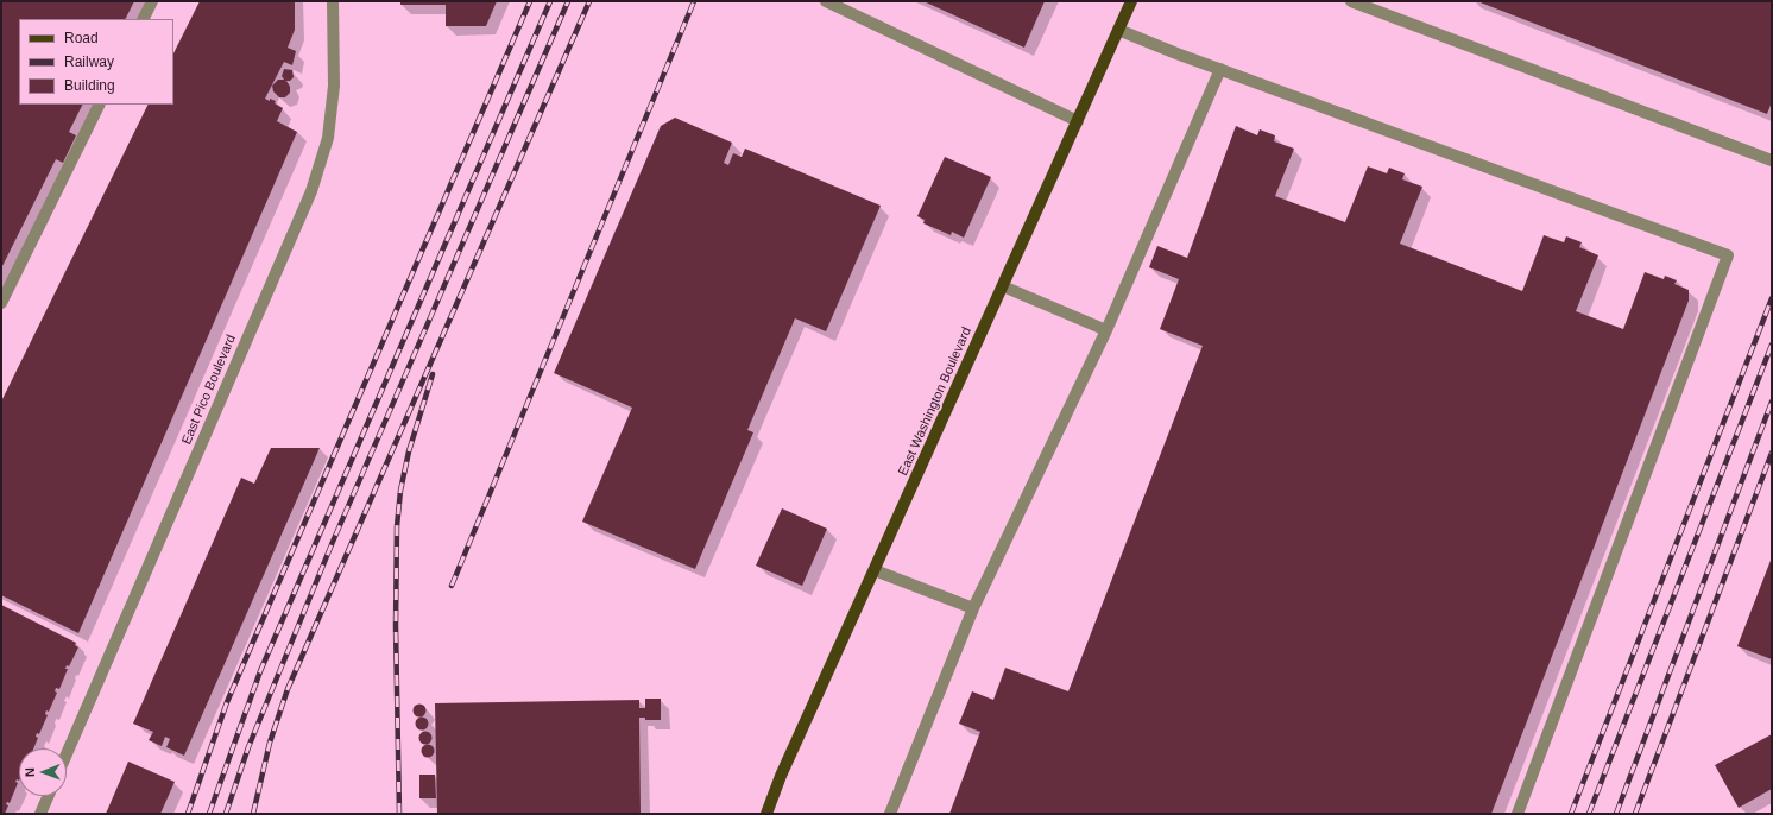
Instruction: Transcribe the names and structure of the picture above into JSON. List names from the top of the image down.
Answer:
{
  "streets": {
    "main road": ["East Washington Boulevard"],
    "street": ["East Pico Boulevard"]
  },
  "legend": ["Road", "Railway", "Building"],
  "north": "left"
}
